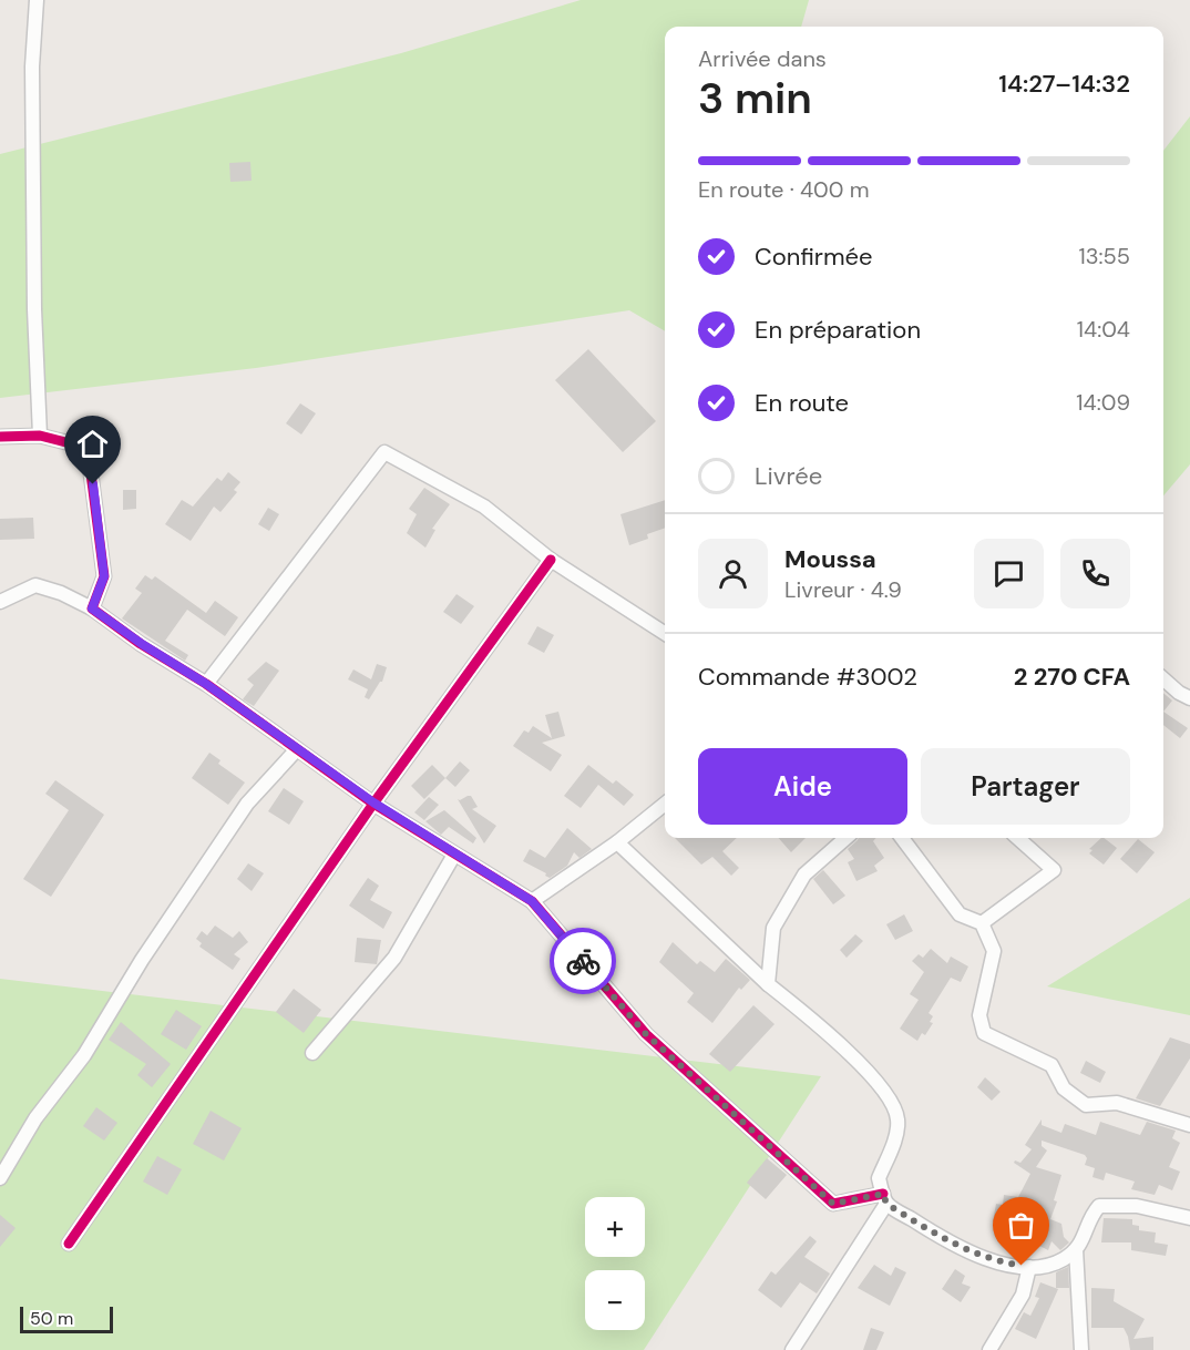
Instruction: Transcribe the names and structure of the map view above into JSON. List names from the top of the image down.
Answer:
{
  "scale_bar": "50 m",
  "page": {
    "heading": ["3 min", "Arrivée dans", "14:27–14:32"],
    "panel": [
      "Moussa",
      "Livreur · 4.9",
      "Commande #3002",
      "2 270 CFA"
    ],
    "bar": "En route · 400 m",
    "list": [
      ["Confirmée", "13:55"],
      ["En préparation", "14:04"],
      ["En route", "14:09"],
      "Livrée"
    ],
    "buttons": ["Aide", "Partager"],
    "map_buttons": ["+", "−"],
    "scale": "50 m"
  }
}
